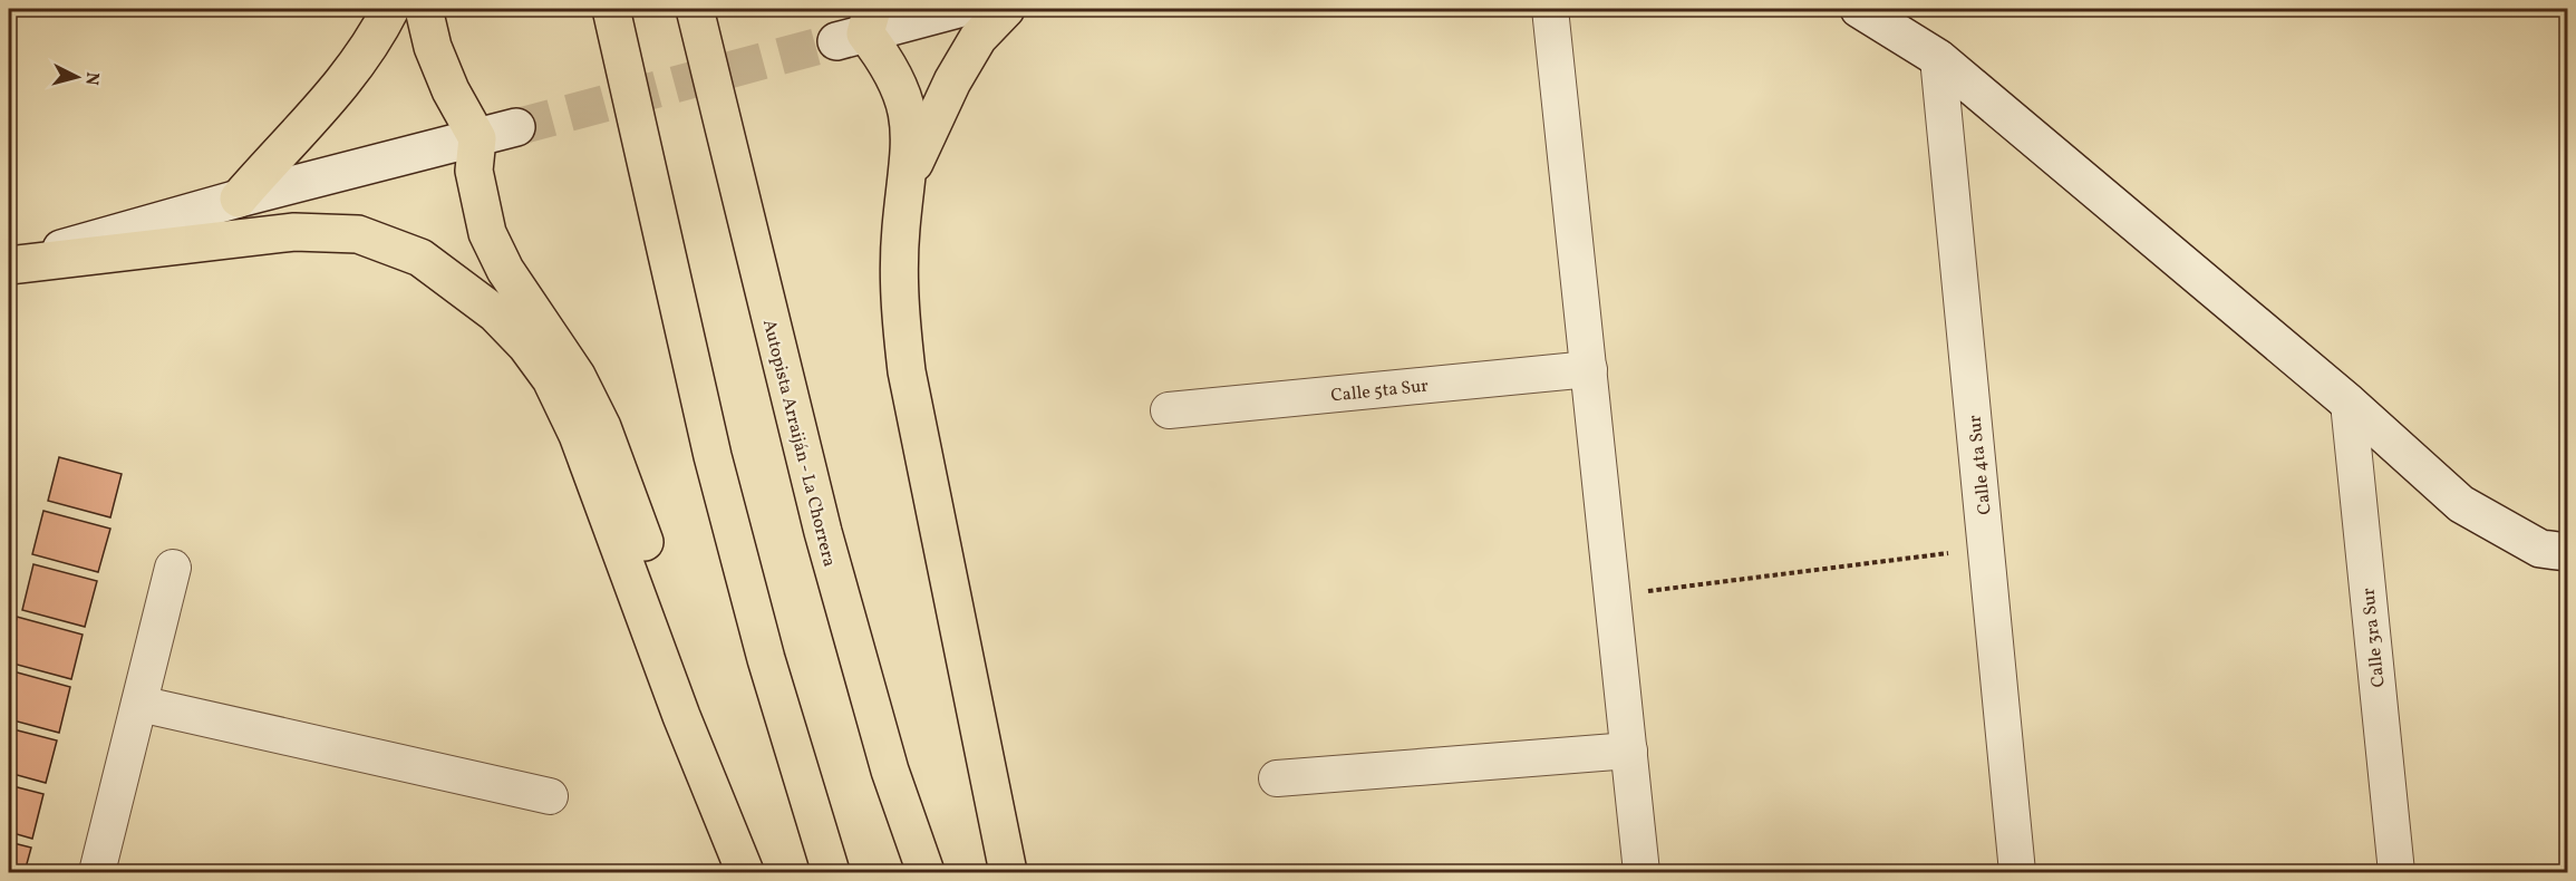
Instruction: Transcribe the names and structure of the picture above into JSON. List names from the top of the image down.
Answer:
{
  "streets": {
    "highway": ["Autopista Arraiján - La Chorrera"],
    "street": ["Calle 5ta Sur", "Calle 4ta Sur", "Calle 3ra Sur"]
  },
  "north": "right"
}
